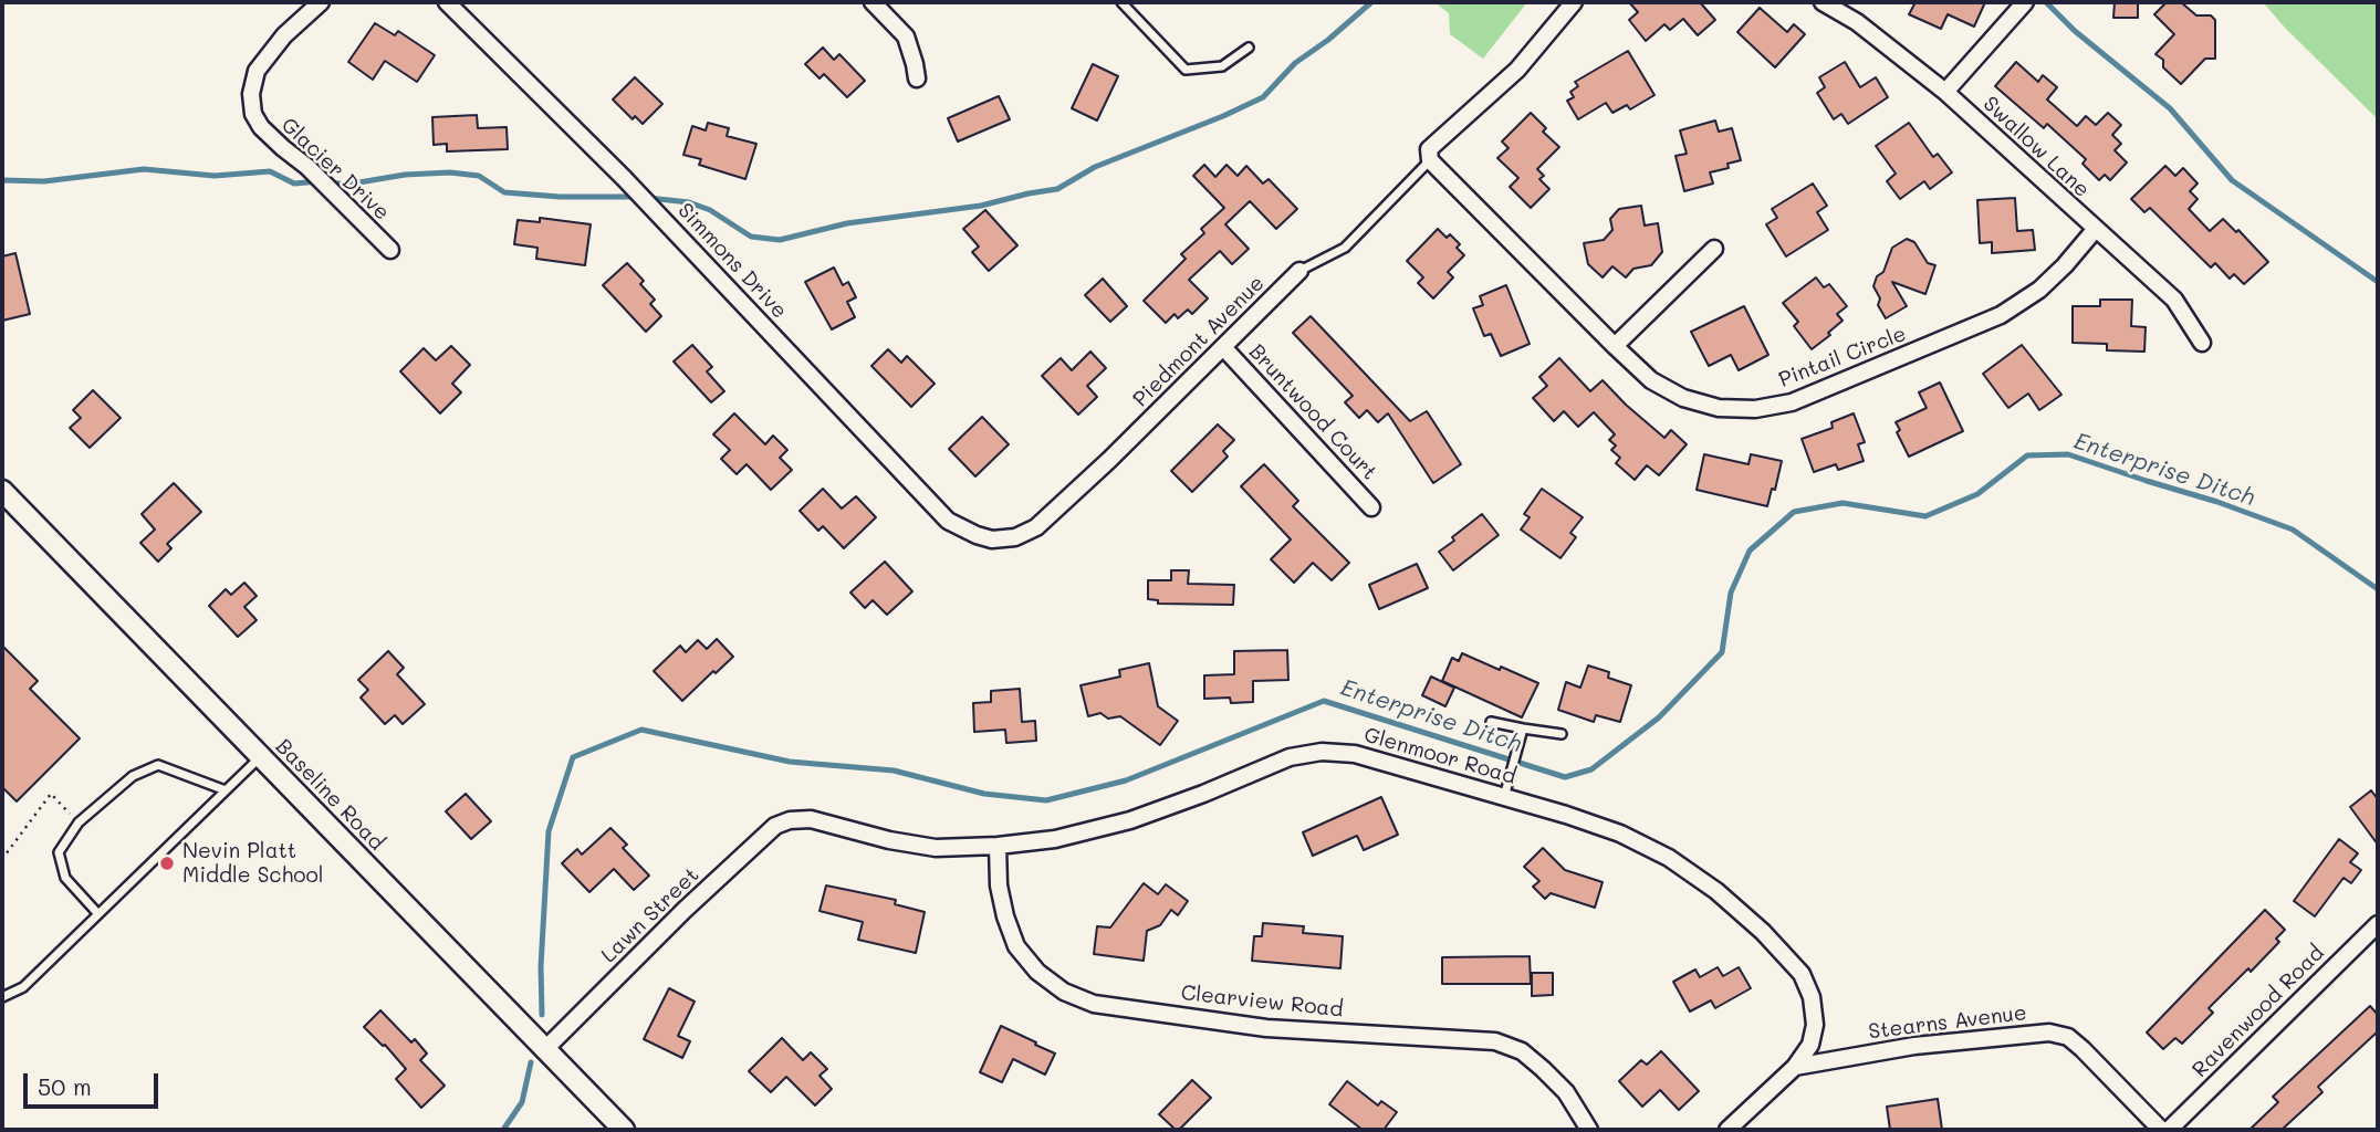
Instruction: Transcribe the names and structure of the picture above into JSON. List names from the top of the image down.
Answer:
{
  "streets": {
    "street": [
      "Swallow Lane",
      "Glacier Drive",
      "Simmons Drive",
      "Piedmont Avenue",
      "Pintail Circle",
      "Bruntwood Court",
      "Glenmoor Road",
      "Baseline Road",
      "Lawn Street",
      "Clearview Road",
      "Ravenwood Road",
      "Stearns Avenue"
    ]
  },
  "crossings": [
    ["Swallow Lane", "Pintail Circle"],
    ["Simmons Drive", "Piedmont Avenue"],
    ["Piedmont Avenue", "Pintail Circle"],
    ["Piedmont Avenue", "Bruntwood Court"],
    ["Glenmoor Road", "Lawn Street"],
    ["Glenmoor Road", "Clearview Road"],
    ["Glenmoor Road", "Stearns Avenue"],
    ["Baseline Road", "Lawn Street"]
  ],
  "water": ["Enterprise Ditch"],
  "places": ["Nevin Platt Middle School"],
  "scale_bar": "50 m"
}
